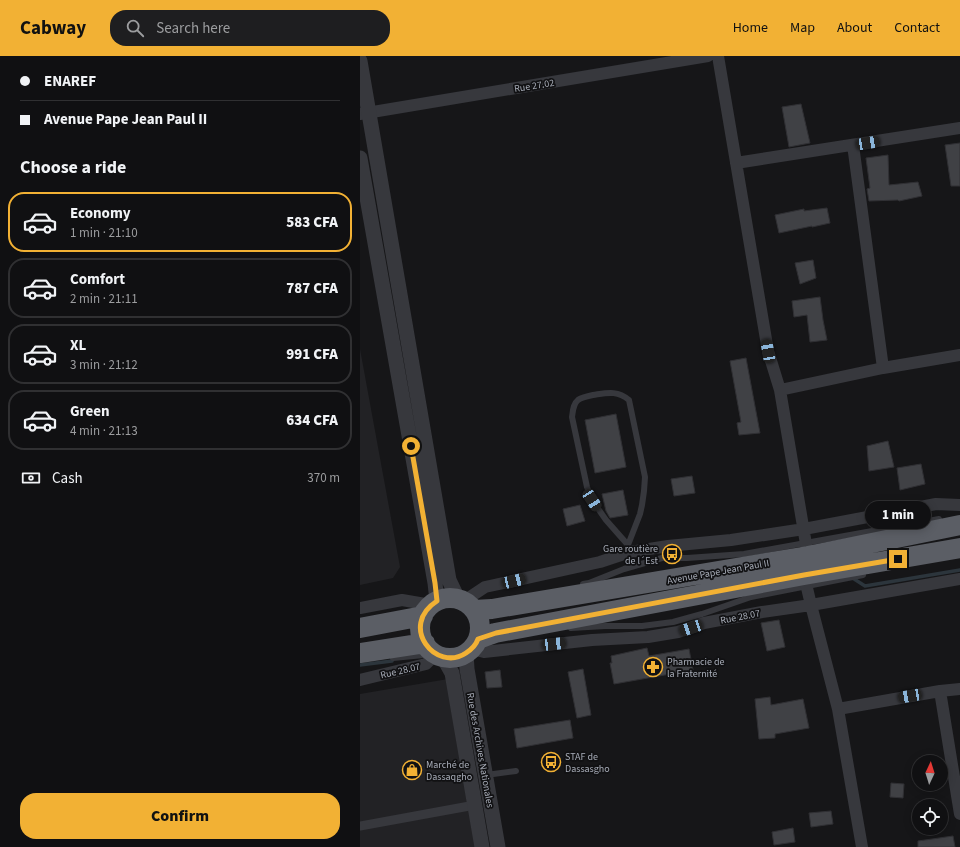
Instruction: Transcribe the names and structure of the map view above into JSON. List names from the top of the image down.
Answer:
{
  "streets": {
    "highway": ["Avenue Pape Jean Paul II"],
    "street": ["Rue 27.02", "Rue 28.07", "Rue des Archives Nationales"]
  },
  "crossings": [
    ["Avenue Pape Jean Paul II", "Rue 28.07"],
    ["Avenue Pape Jean Paul II", "Rue des Archives Nationales"],
    ["Rue 28.07", "Rue des Archives Nationales"]
  ],
  "places": {
    "bus stop": ["Gare routière de l´Est", "STAF de Dassasgho"],
    "pharmacy": ["Pharmacie de la Fraternité"],
    "shop": ["Marché de Dassaqgho"]
  },
  "north": "top",
  "page": {
    "header": "Cabway",
    "search": "Search here",
    "nav": [
      "Home",
      "Map",
      "About",
      "Contact"
    ],
    "banner": ["ENAREF", "Avenue Pape Jean Paul II"],
    "heading": "Choose a ride",
    "list": [
      {
        "name": "Economy",
        "note": "1 min · 21:10",
        "value": "583 CFA"
      },
      {
        "name": "Comfort",
        "note": "2 min · 21:11",
        "value": "787 CFA"
      },
      {
        "name": "XL",
        "note": "3 min · 21:12",
        "value": "991 CFA"
      },
      {
        "name": "Green",
        "note": "4 min · 21:13",
        "value": "634 CFA"
      }
    ],
    "pay": ["Cash", "370 m"],
    "bubble": "1 min",
    "buttons": "Confirm"
  }
}
